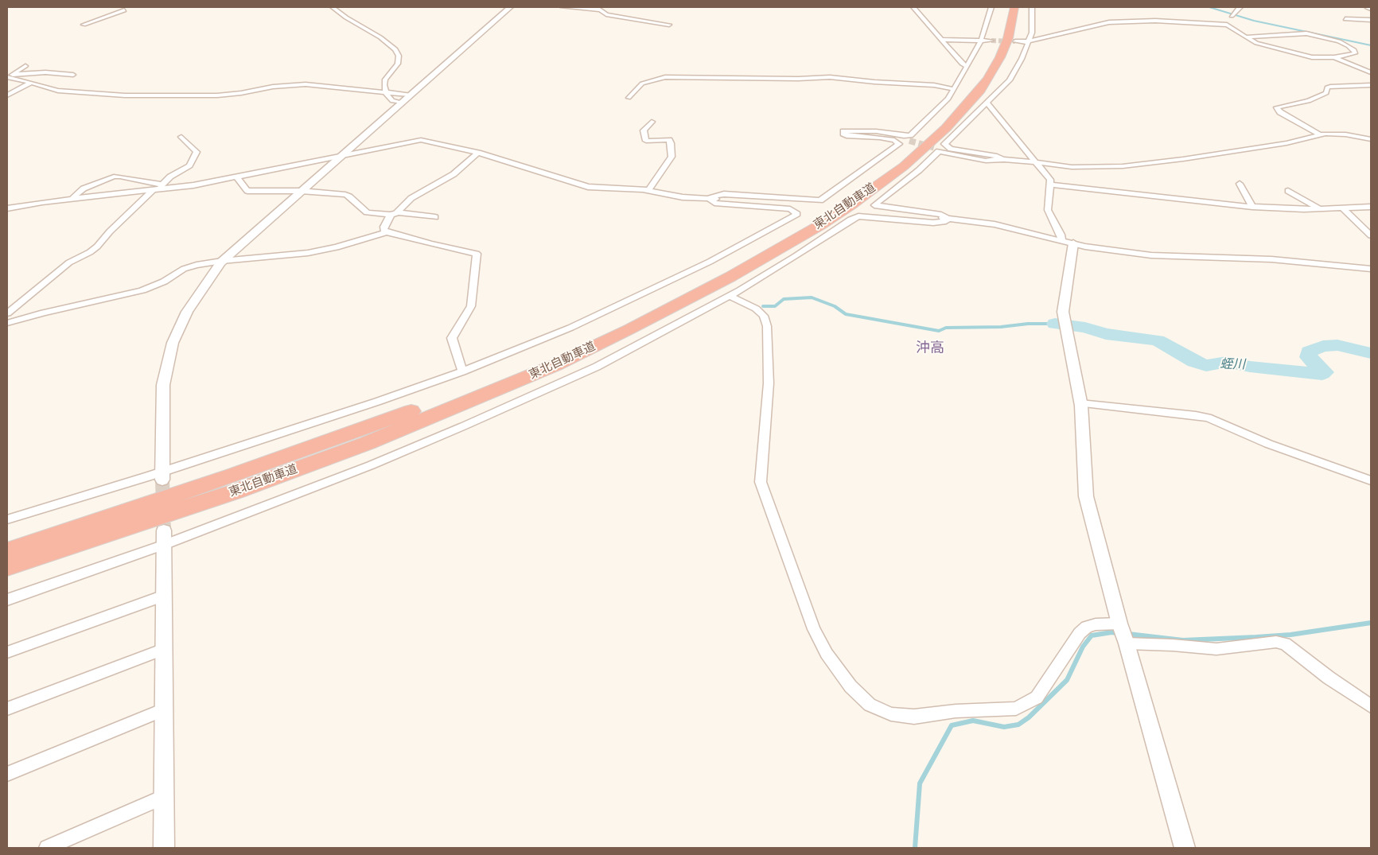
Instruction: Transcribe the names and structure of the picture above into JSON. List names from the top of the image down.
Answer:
{
  "streets": {
    "highway": ["東北自動車道"]
  },
  "districts": ["沖高"],
  "water": ["蛭川"]
}
